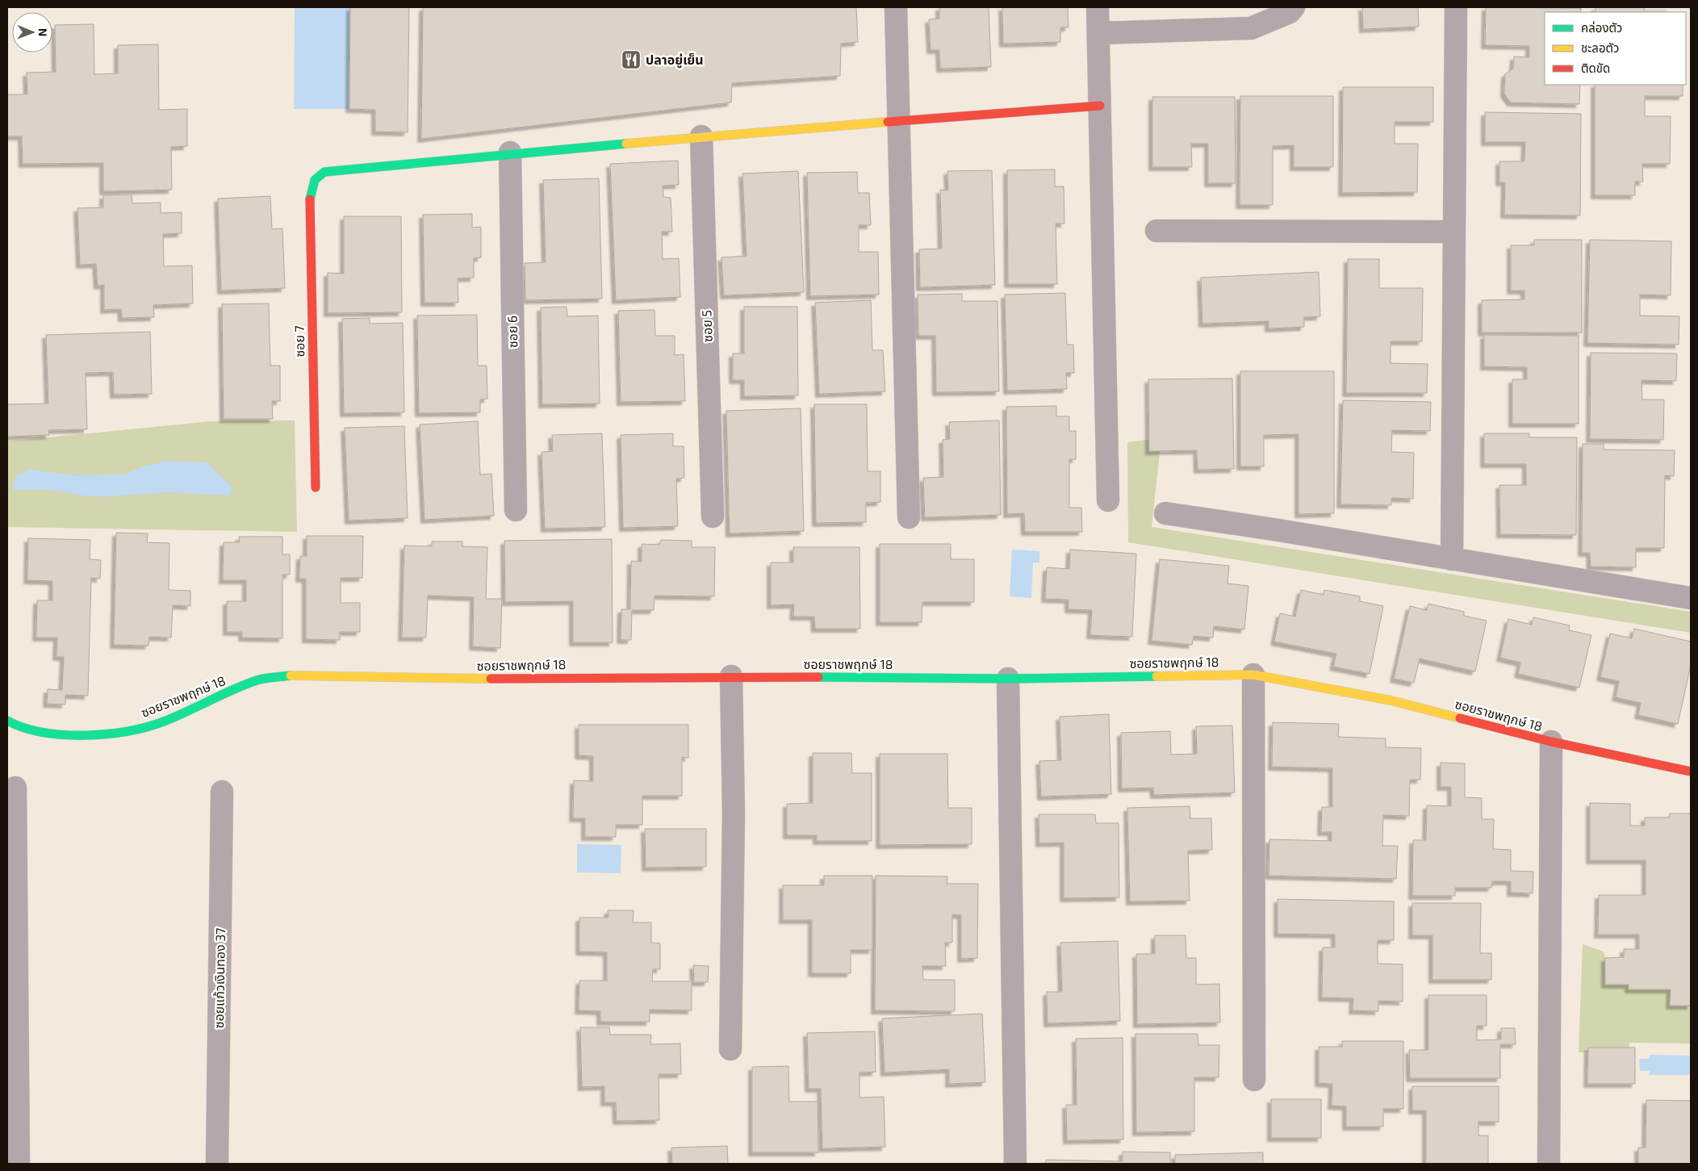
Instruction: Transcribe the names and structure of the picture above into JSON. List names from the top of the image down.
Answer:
{
  "streets": {
    "street": [
      "ซอย 5",
      "ซอย 6",
      "ซอย 7",
      "ซอยราชพฤกษ์ 18",
      "ซอยแก้วเงินทอง 37"
    ]
  },
  "crossings": [
    ["ซอย 6", "ซอย 7"]
  ],
  "places": {
    "restaurant": ["ปลาอยู่เย็น"]
  },
  "legend": ["คล่องตัว", "ชะลอตัว", "ติดขัด"],
  "north": "right"
}
